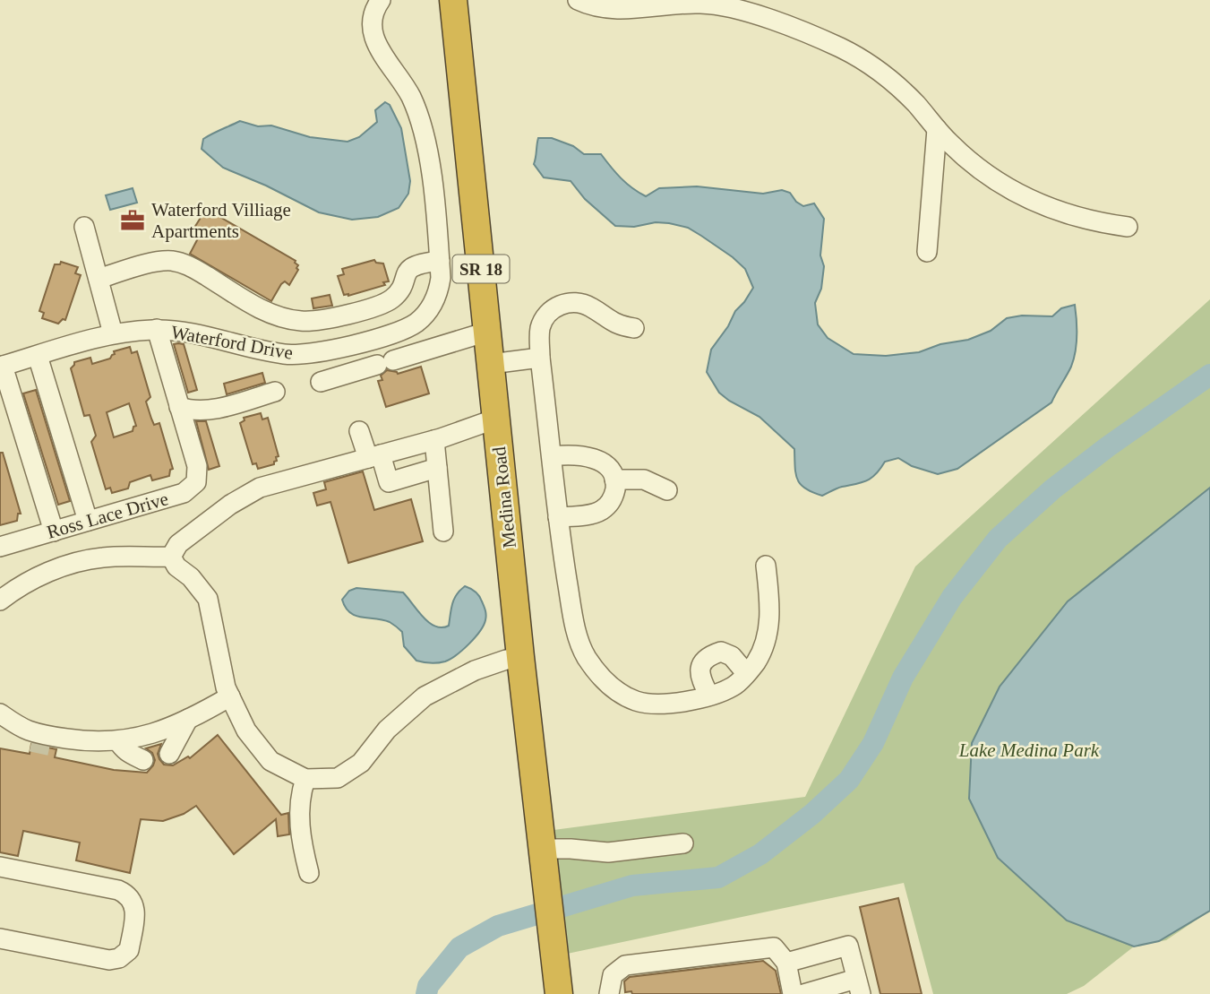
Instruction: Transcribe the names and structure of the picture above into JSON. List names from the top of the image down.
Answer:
{
  "streets": {
    "highway": ["SR 18", "Medina Road"],
    "street": ["Waterford Drive", "Ross Lace Drive"]
  },
  "parks": ["Lake Medina Park"],
  "places": {
    "office": ["Waterford Villiage Apartments"]
  }
}
